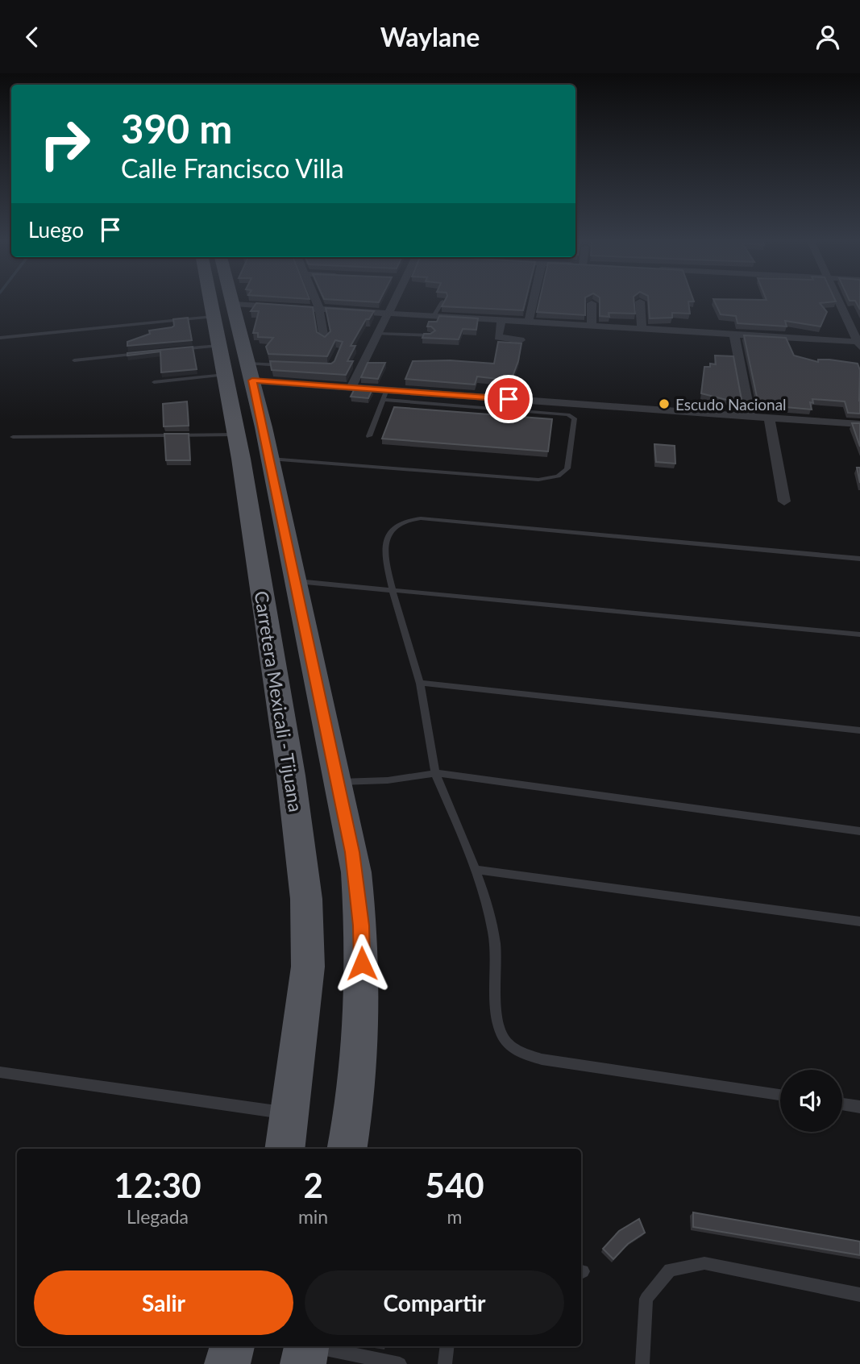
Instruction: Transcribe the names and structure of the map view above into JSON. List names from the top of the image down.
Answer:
{
  "streets": {
    "main road": ["Carretera Mexicali - Tijuana"]
  },
  "places": ["Escudo Nacional"],
  "page": {
    "header": "Waylane",
    "turn": ["390 m", "Calle Francisco Villa"],
    "then": "Luego",
    "eta": [
      "12:30",
      "Llegada",
      "2",
      "min",
      "540",
      "m"
    ],
    "buttons": ["Salir", "Compartir"]
  }
}
